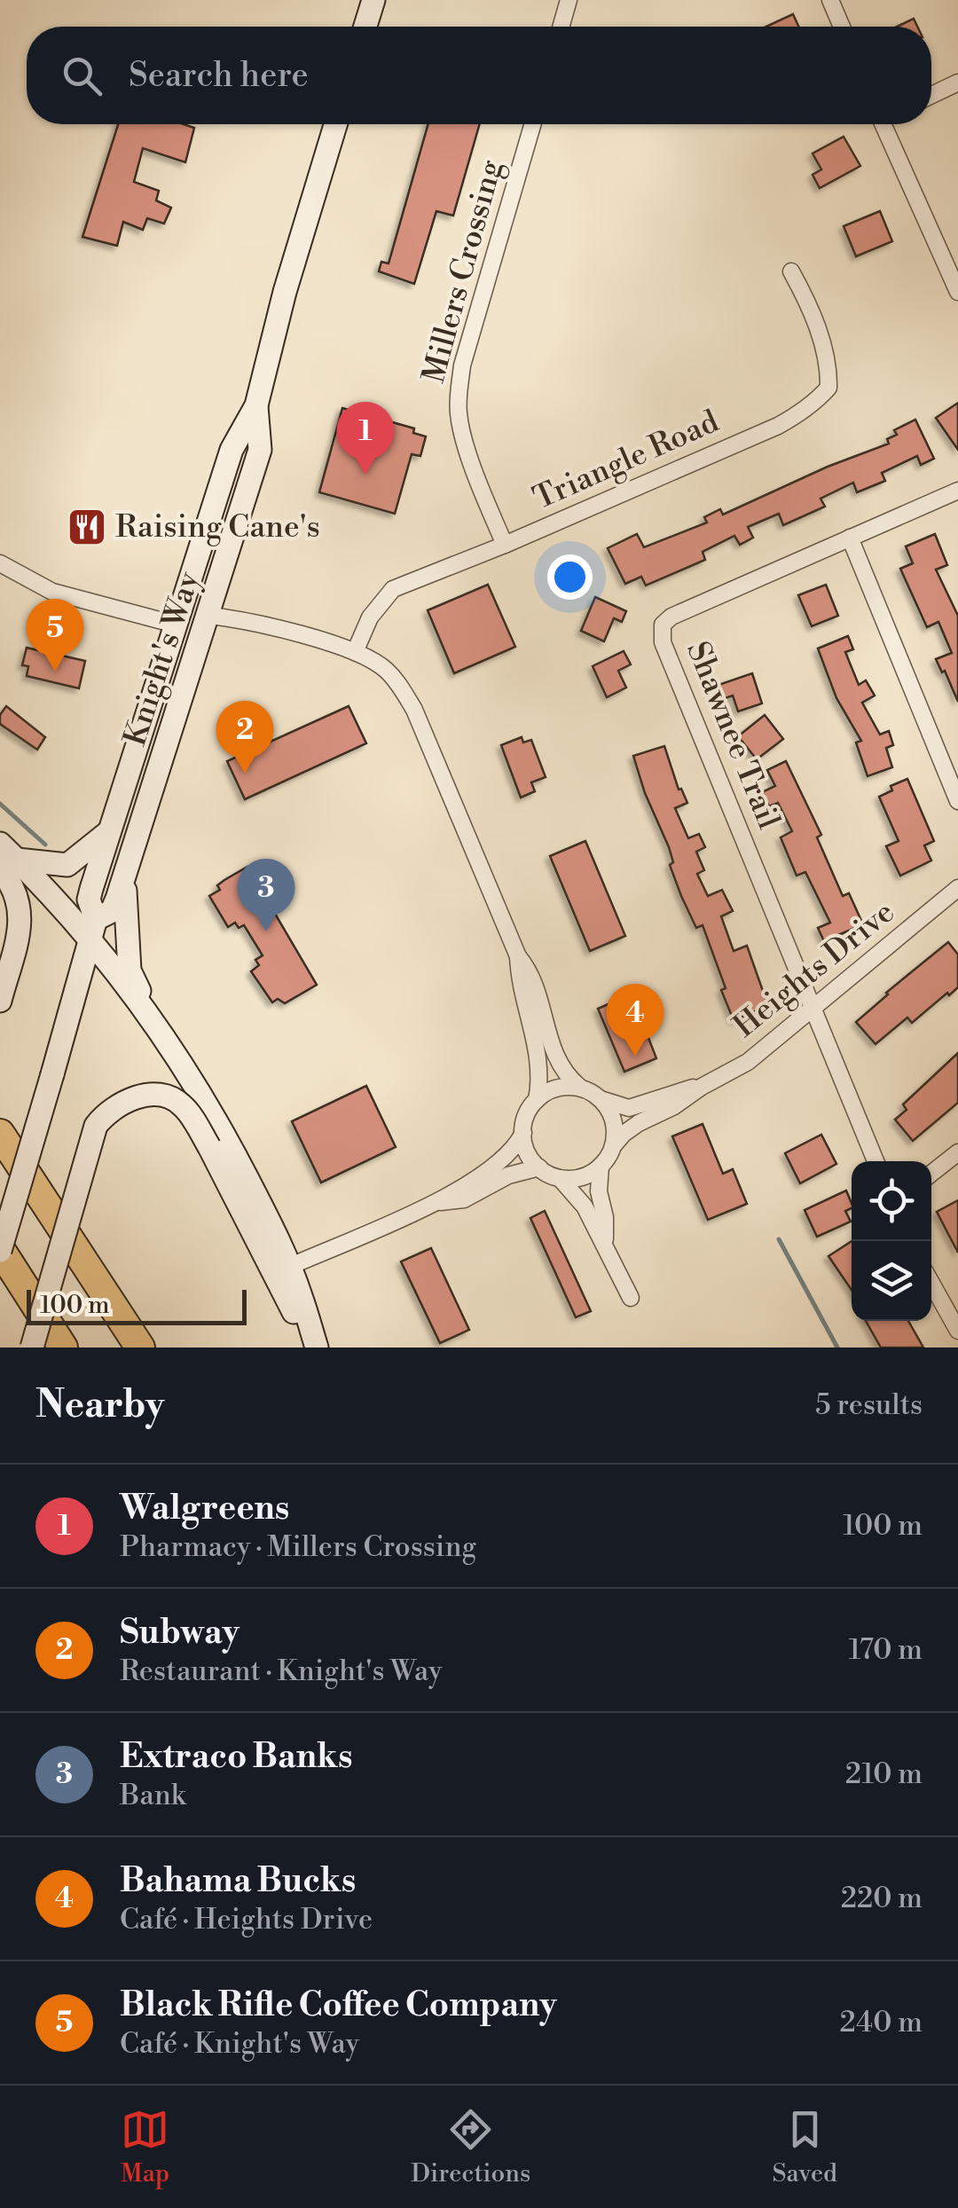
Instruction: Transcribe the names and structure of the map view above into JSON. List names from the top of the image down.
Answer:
{
  "streets": {
    "main road": ["Knight's Way"],
    "street": [
      "Millers Crossing",
      "Triangle Road",
      "Shawnee Trail",
      "Heights Drive"
    ]
  },
  "crossings": [
    ["Millers Crossing", "Triangle Road"],
    ["Shawnee Trail", "Heights Drive"]
  ],
  "places": {
    "restaurant": ["Raising Cane's"]
  },
  "scale_bar": "100 m",
  "page": {
    "search": "Search here",
    "pins": [
      "1",
      "5",
      "2",
      "3",
      "4"
    ],
    "scale": "100 m",
    "heading": ["Nearby", "5 results"],
    "list": [
      {
        "mark": "1",
        "name": "Walgreens",
        "note": "Pharmacy · Millers Crossing",
        "value": "100 m"
      },
      {
        "mark": "2",
        "name": "Subway",
        "note": "Restaurant · Knight's Way",
        "value": "170 m"
      },
      {
        "mark": "3",
        "name": "Extraco Banks",
        "note": "Bank",
        "value": "210 m"
      },
      {
        "mark": "4",
        "name": "Bahama Bucks",
        "note": "Café · Heights Drive",
        "value": "220 m"
      },
      {
        "mark": "5",
        "name": "Black Rifle Coffee Company",
        "note": "Café · Knight's Way",
        "value": "240 m"
      }
    ],
    "nav": ["Map", "Directions", "Saved"]
  }
}
